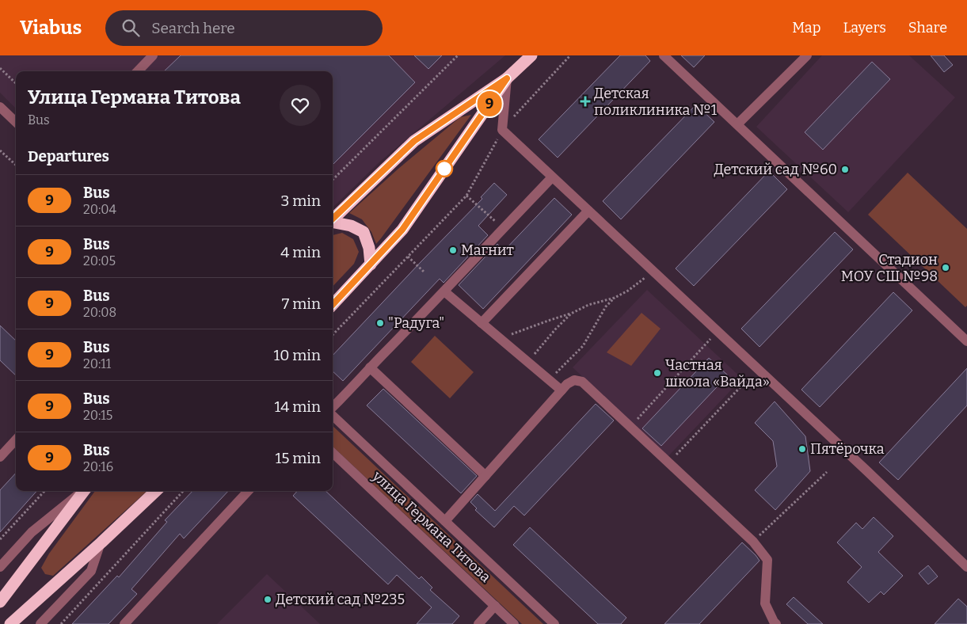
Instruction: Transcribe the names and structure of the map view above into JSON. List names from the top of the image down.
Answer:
{
  "streets": {
    "street": ["улица Германа Титова"]
  },
  "places": {
    "health": ["Детская поликлиника №1"],
    "other": [
      "Детский сад №60",
      "Магнит",
      "Стадион МОУ СШ №98",
      "\"Радуга\"",
      "Частная школа «Вайда»",
      "Пятёрочка",
      "Детский сад №235"
    ]
  },
  "lines": ["bus line 9"],
  "page": {
    "header": "Viabus",
    "search": "Search here",
    "nav": ["Map", "Layers", "Share"],
    "on_map": "9",
    "heading": [
      ["Улица Германа Титова", "Bus"],
      "Departures"
    ],
    "list": [
      {
        "mark": "9",
        "name": "Bus",
        "note": "20:04",
        "value": "3 min"
      },
      {
        "mark": "9",
        "name": "Bus",
        "note": "20:05",
        "value": "4 min"
      },
      {
        "mark": "9",
        "name": "Bus",
        "note": "20:08",
        "value": "7 min"
      },
      {
        "mark": "9",
        "name": "Bus",
        "note": "20:11",
        "value": "10 min"
      },
      {
        "mark": "9",
        "name": "Bus",
        "note": "20:15",
        "value": "14 min"
      },
      {
        "mark": "9",
        "name": "Bus",
        "note": "20:16",
        "value": "15 min"
      }
    ]
  }
}
